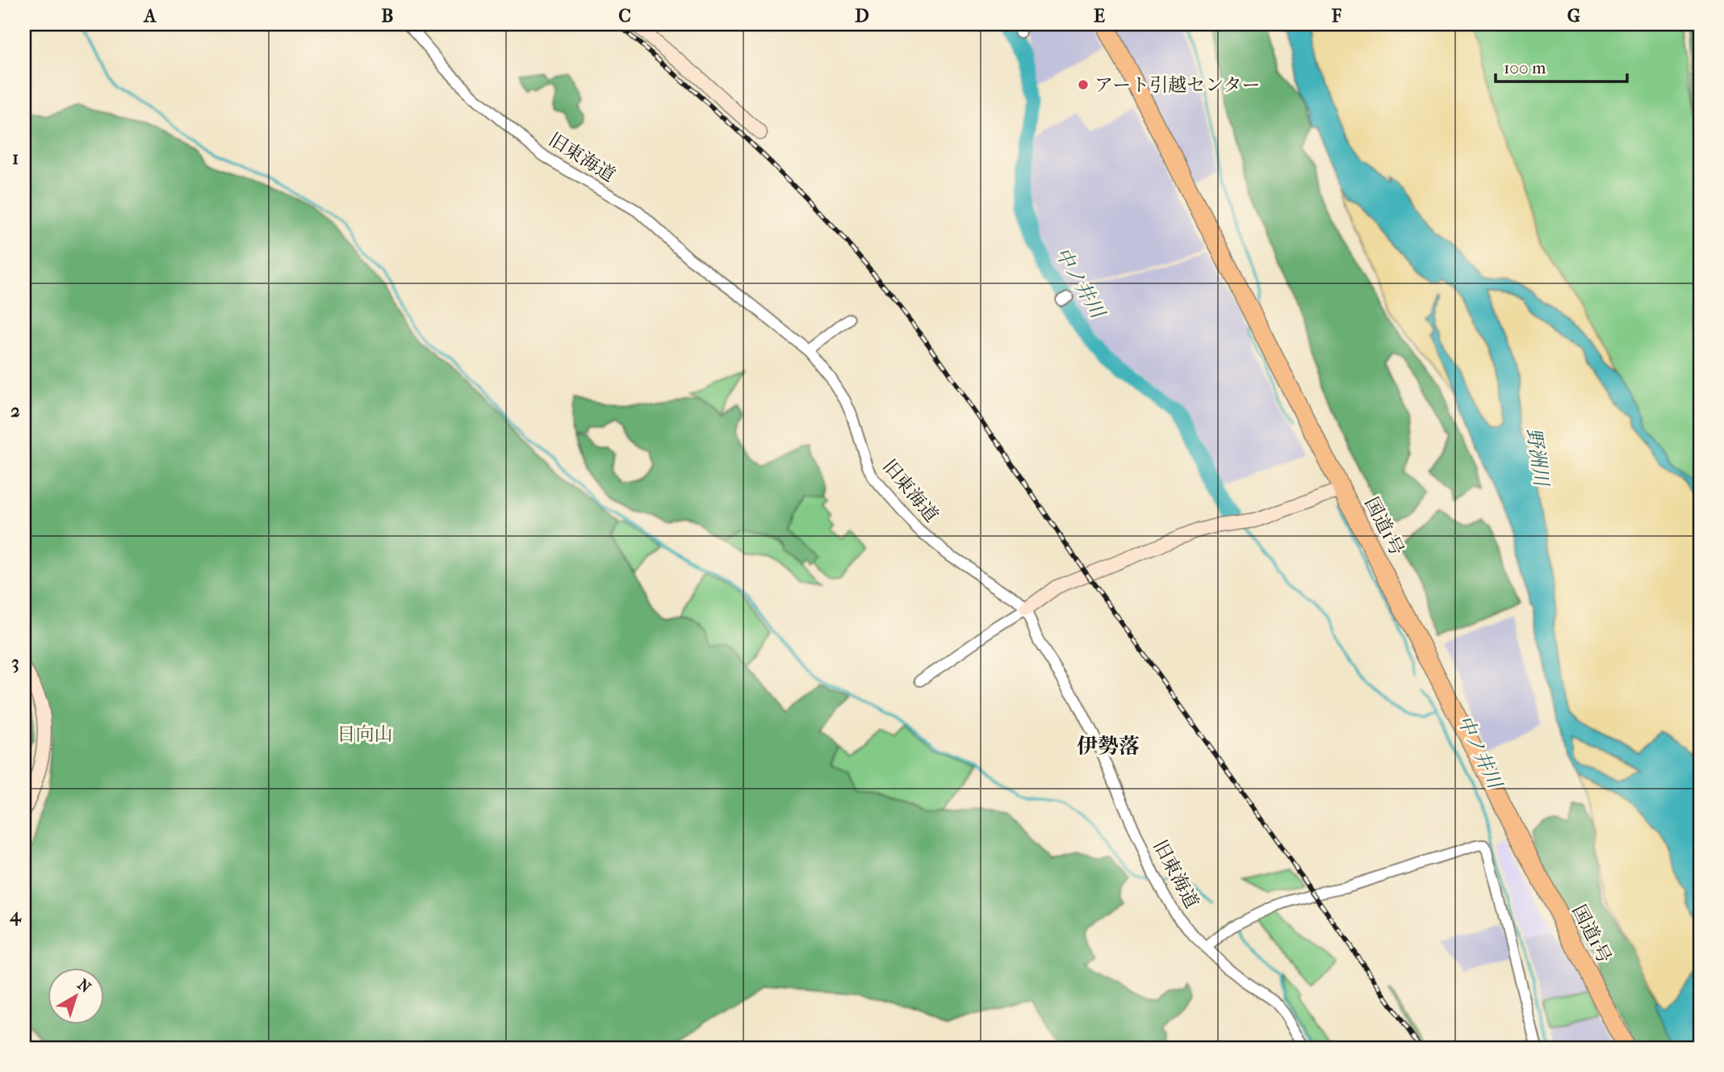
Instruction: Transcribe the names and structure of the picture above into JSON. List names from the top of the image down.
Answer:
{
  "streets": {
    "highway": ["国道1号"],
    "street": ["旧東海道"]
  },
  "districts": ["伊勢落"],
  "water": ["中ノ井川", "野洲川"],
  "parks": ["日向山"],
  "places": ["アート引越センター"],
  "scale_bar": "100 m",
  "north": "top right",
  "grid": {
    "columns": [
      "A",
      "B",
      "C",
      "D",
      "E",
      "F",
      "G"
    ],
    "rows": [
      "1",
      "2",
      "3",
      "4"
    ]
  }
}
